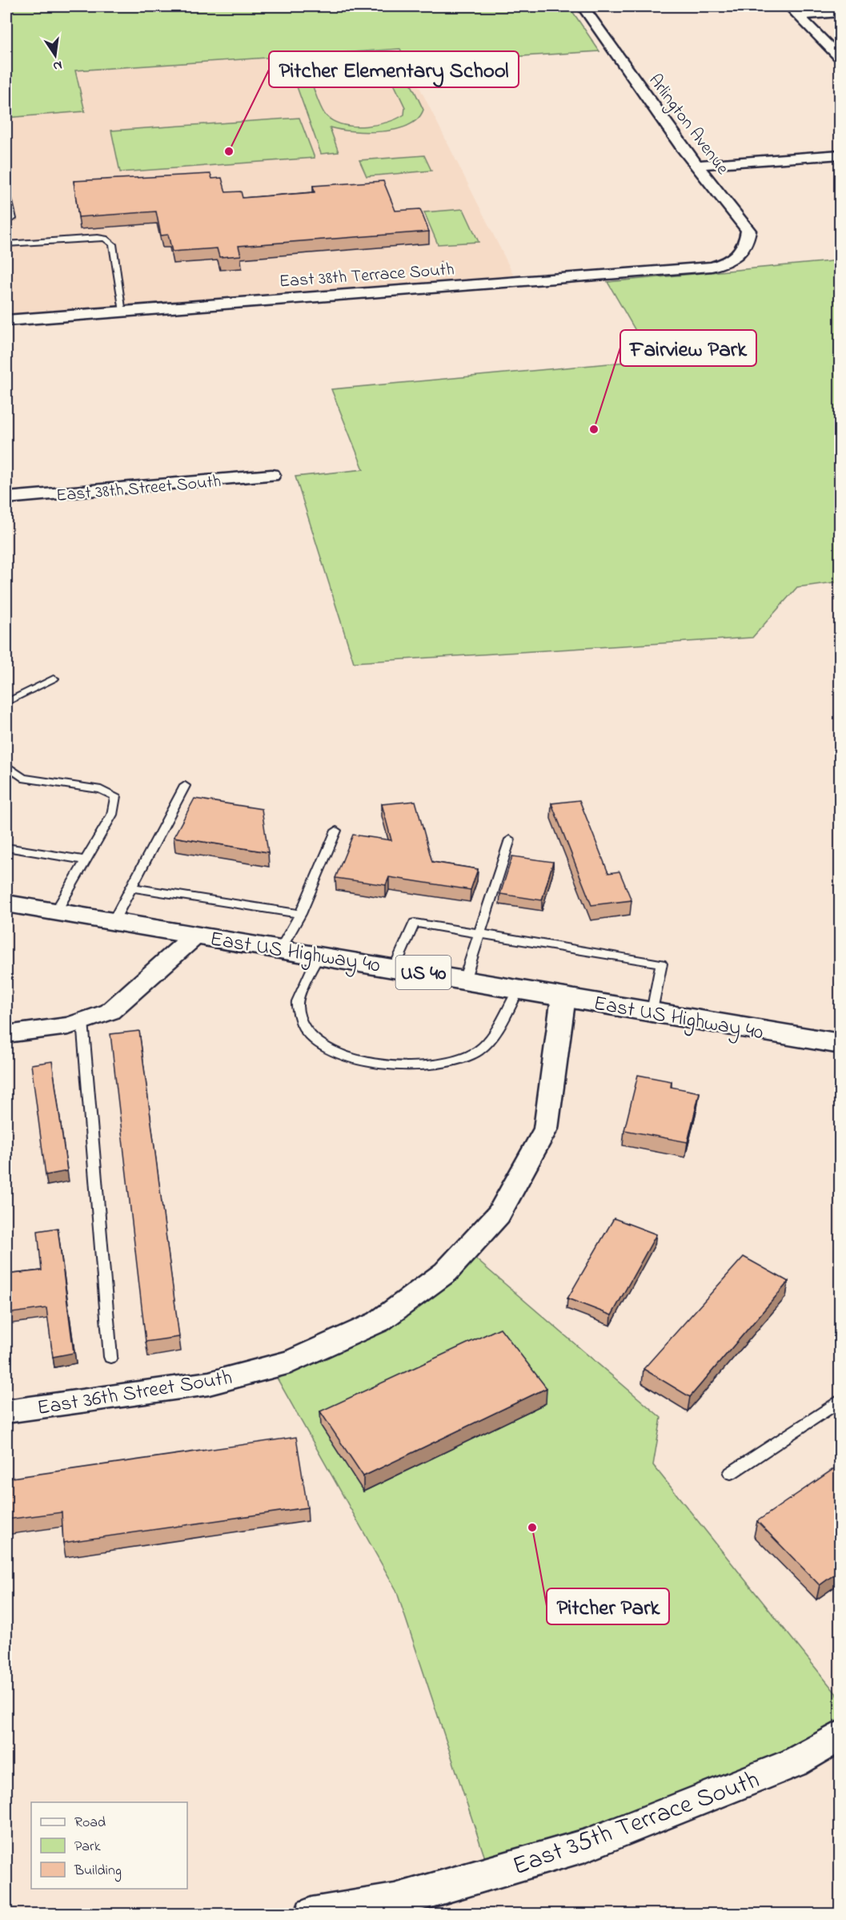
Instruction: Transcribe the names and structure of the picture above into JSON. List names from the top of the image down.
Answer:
{
  "streets": {
    "main road": ["East US Highway 40", "US 40"],
    "street": [
      "Arlington Avenue",
      "East 38th Terrace South",
      "East 38th Street South",
      "East 36th Street South",
      "East 35th Terrace South"
    ]
  },
  "crossings": [
    ["Arlington Avenue", "East 38th Terrace South"],
    ["East US Highway 40", "East 36th Street South"]
  ],
  "places": ["Pitcher Elementary School", "Fairview Park", "Pitcher Park"],
  "legend": ["Road", "Park", "Building"],
  "north": "bottom"
}
